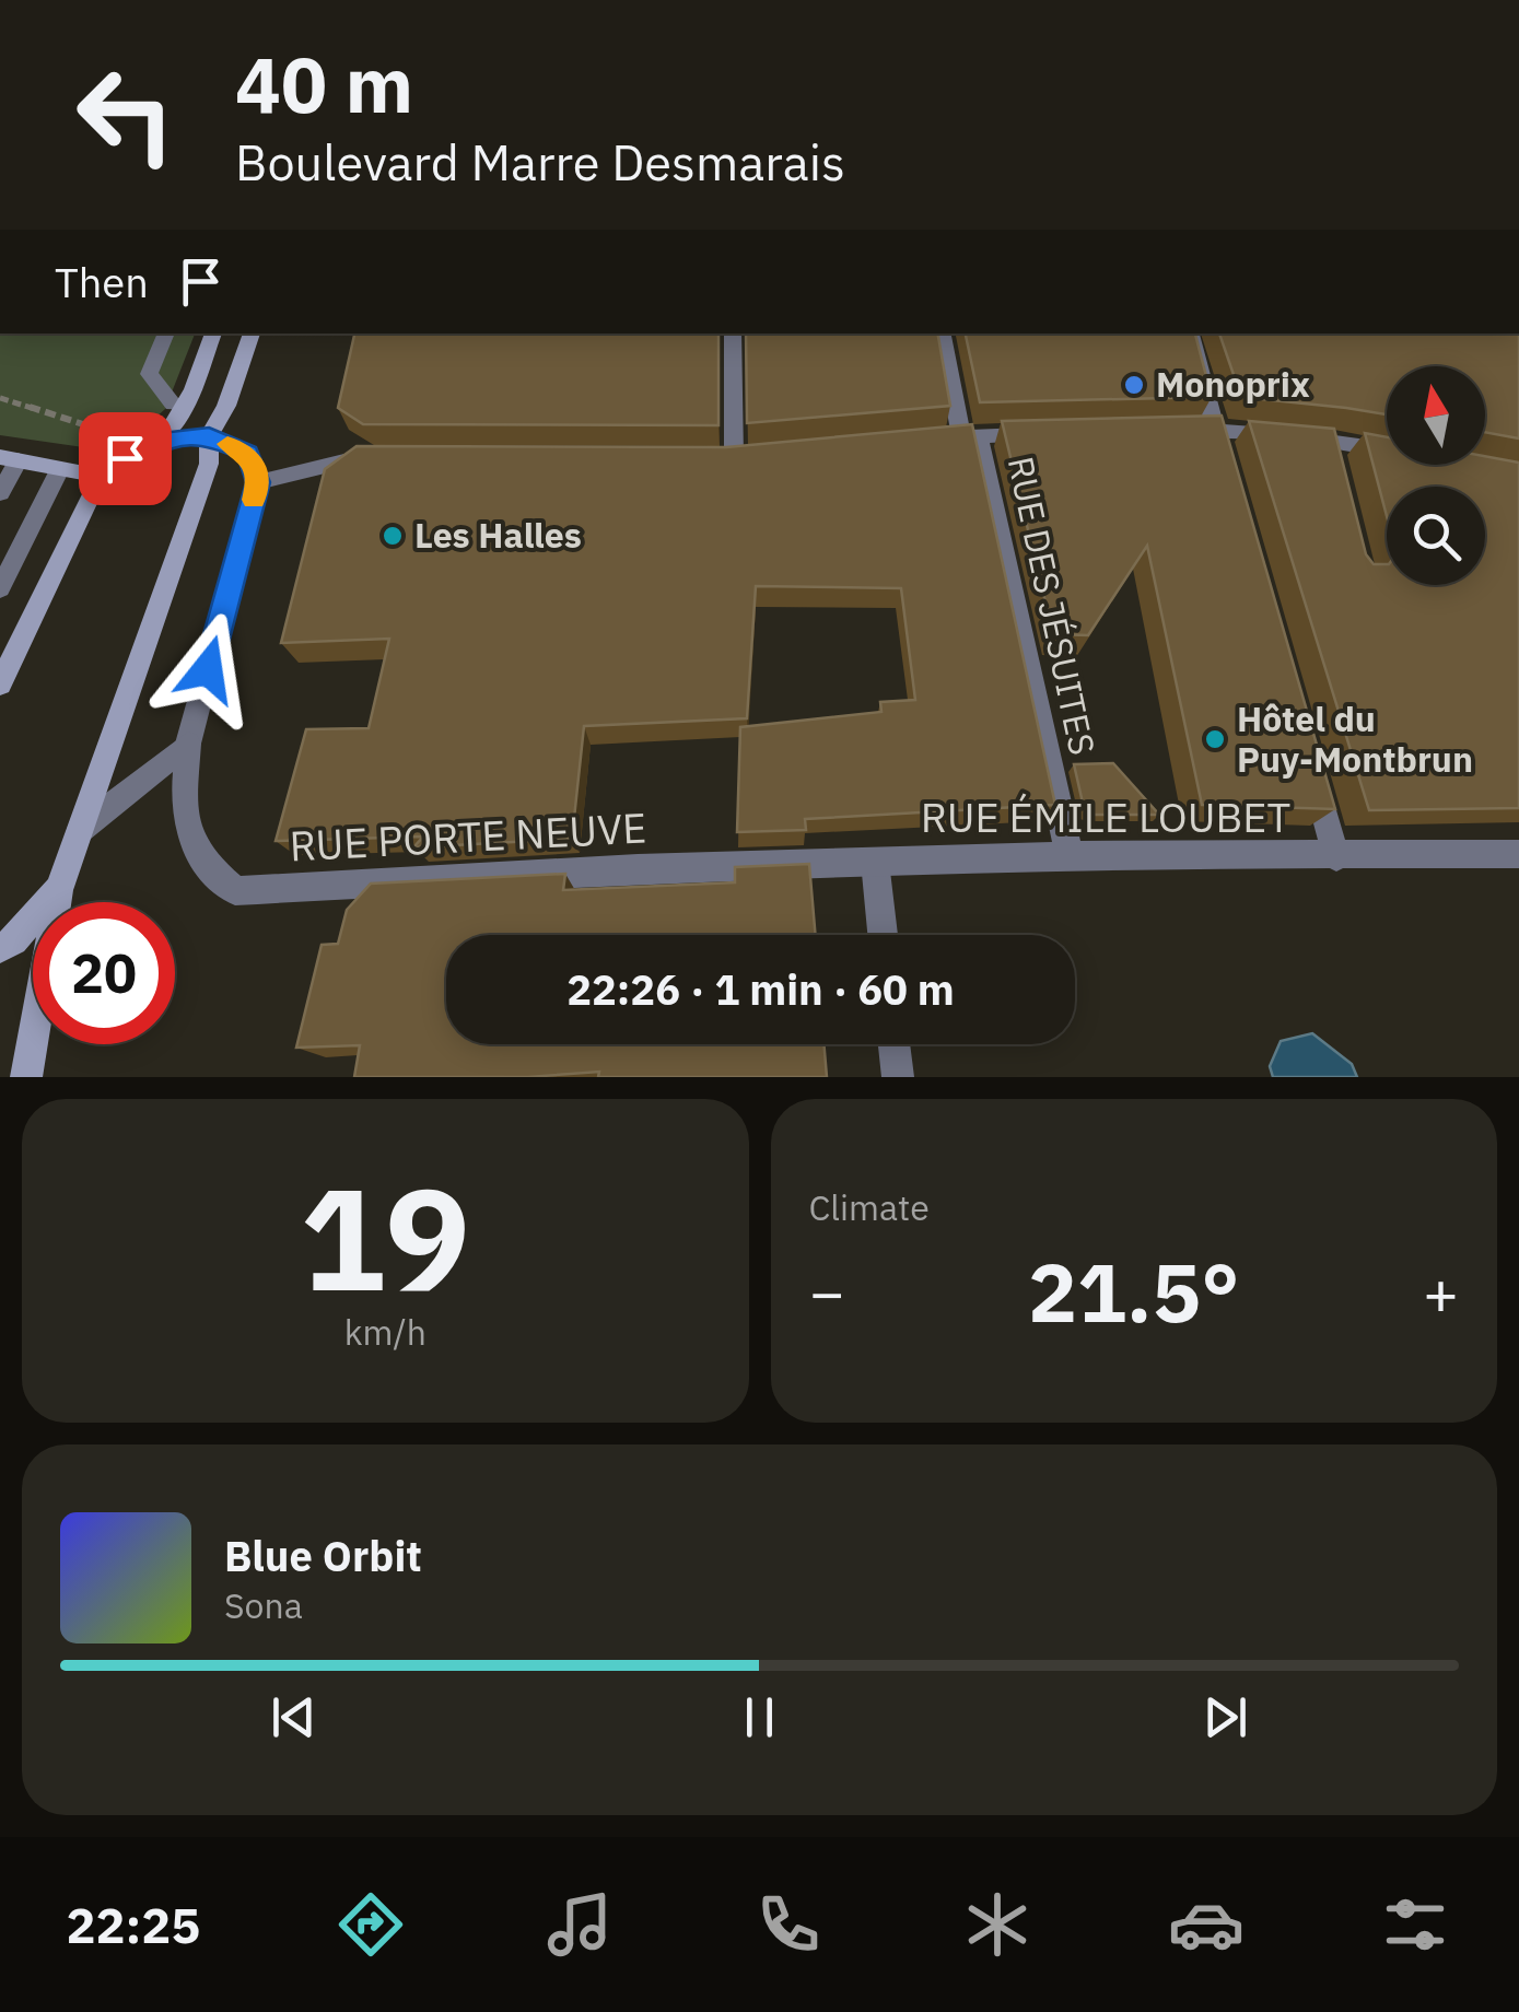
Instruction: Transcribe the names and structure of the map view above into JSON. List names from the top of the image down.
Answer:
{
  "streets": {
    "street": ["RUE DES JÉSUITES", "RUE ÉMILE LOUBET", "RUE PORTE NEUVE"]
  },
  "crossings": [
    ["RUE DES JÉSUITES", "RUE ÉMILE LOUBET"],
    ["RUE ÉMILE LOUBET", "RUE PORTE NEUVE"]
  ],
  "places": ["Monoprix", "Les Halles", "Hôtel du Puy-Montbrun"],
  "north": "top",
  "page": {
    "turn": ["40 m", "Boulevard Marre Desmarais"],
    "then": "Then",
    "limit": "20",
    "trip": "22:26 · 1 min · 60 m",
    "tile": [
      ["19", "km/h"],
      "Climate"
    ],
    "heat": ["−", "21.5°", "+"],
    "song": ["Blue Orbit", "Sona"],
    "tabs": "22:25"
  }
}
